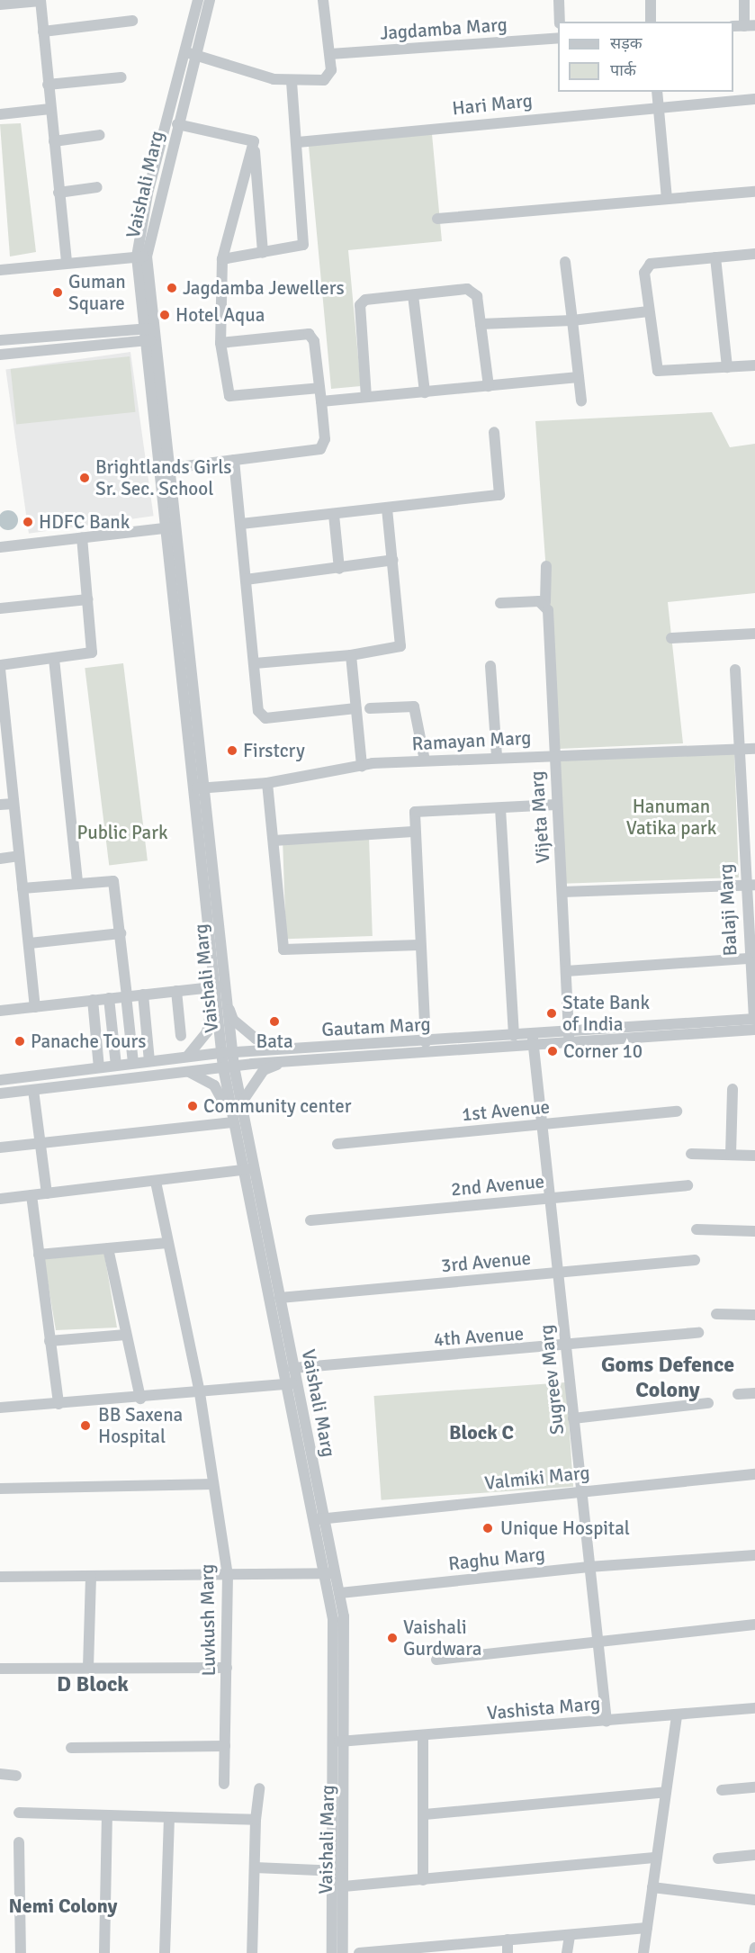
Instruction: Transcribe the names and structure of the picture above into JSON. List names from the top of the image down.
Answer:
{
  "streets": {
    "street": [
      "Jagdamba Marg",
      "Hari Marg",
      "Vaishali Marg",
      "Ramayan Marg",
      "Vijeta Marg",
      "Balaji Marg",
      "Gautam Marg",
      "1st Avenue",
      "2nd Avenue",
      "3rd Avenue",
      "4th Avenue",
      "Sugreev Marg",
      "Valmiki Marg",
      "Raghu Marg",
      "Luvkush Marg",
      "Vashista Marg"
    ]
  },
  "crossings": [
    ["Vaishali Marg", "Ramayan Marg"],
    ["Vaishali Marg", "Gautam Marg"],
    ["Vaishali Marg", "3rd Avenue"],
    ["Vaishali Marg", "4th Avenue"],
    ["Vaishali Marg", "Valmiki Marg"],
    ["Vaishali Marg", "Raghu Marg"],
    ["Vaishali Marg", "Vashista Marg"],
    ["Ramayan Marg", "Vijeta Marg"],
    ["Ramayan Marg", "Balaji Marg"],
    ["Vijeta Marg", "Gautam Marg"],
    ["Balaji Marg", "Gautam Marg"],
    ["Gautam Marg", "Sugreev Marg"],
    ["1st Avenue", "Sugreev Marg"],
    ["2nd Avenue", "Sugreev Marg"],
    ["3rd Avenue", "Sugreev Marg"],
    ["4th Avenue", "Sugreev Marg"],
    ["Sugreev Marg", "Valmiki Marg"],
    ["Sugreev Marg", "Raghu Marg"],
    ["Sugreev Marg", "Vashista Marg"]
  ],
  "districts": [
    "Goms Defence Colony",
    "Block C",
    "D Block",
    "Nemi Colony"
  ],
  "parks": ["Hanuman Vatika park", "Public Park"],
  "places": [
    "Jagdamba Jewellers",
    "Guman Square",
    "Hotel Aqua",
    "Brightlands Girls Sr. Sec. School",
    "HDFC Bank",
    "Firstcry",
    "State Bank of India",
    "Bata",
    "Panache Tours",
    "Corner 10",
    "Community center",
    "BB Saxena Hospital",
    "Unique Hospital",
    "Vaishali Gurdwara"
  ],
  "legend": ["सड़क", "पार्क"]
}
